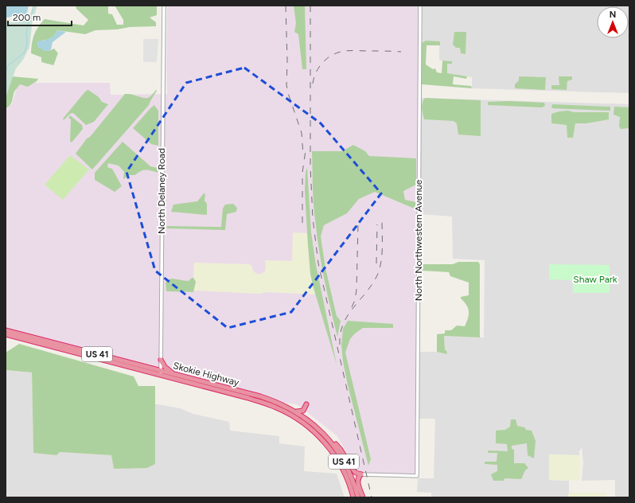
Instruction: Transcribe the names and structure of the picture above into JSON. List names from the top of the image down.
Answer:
{
  "streets": {
    "highway": ["US 41", "Skokie Highway"],
    "street": ["North Delaney Road", "North Northwestern Avenue"]
  },
  "crossings": [
    ["North Delaney Road", "Skokie Highway"]
  ],
  "parks": ["Shaw Park"],
  "scale_bar": "200 m",
  "north": "top"
}
